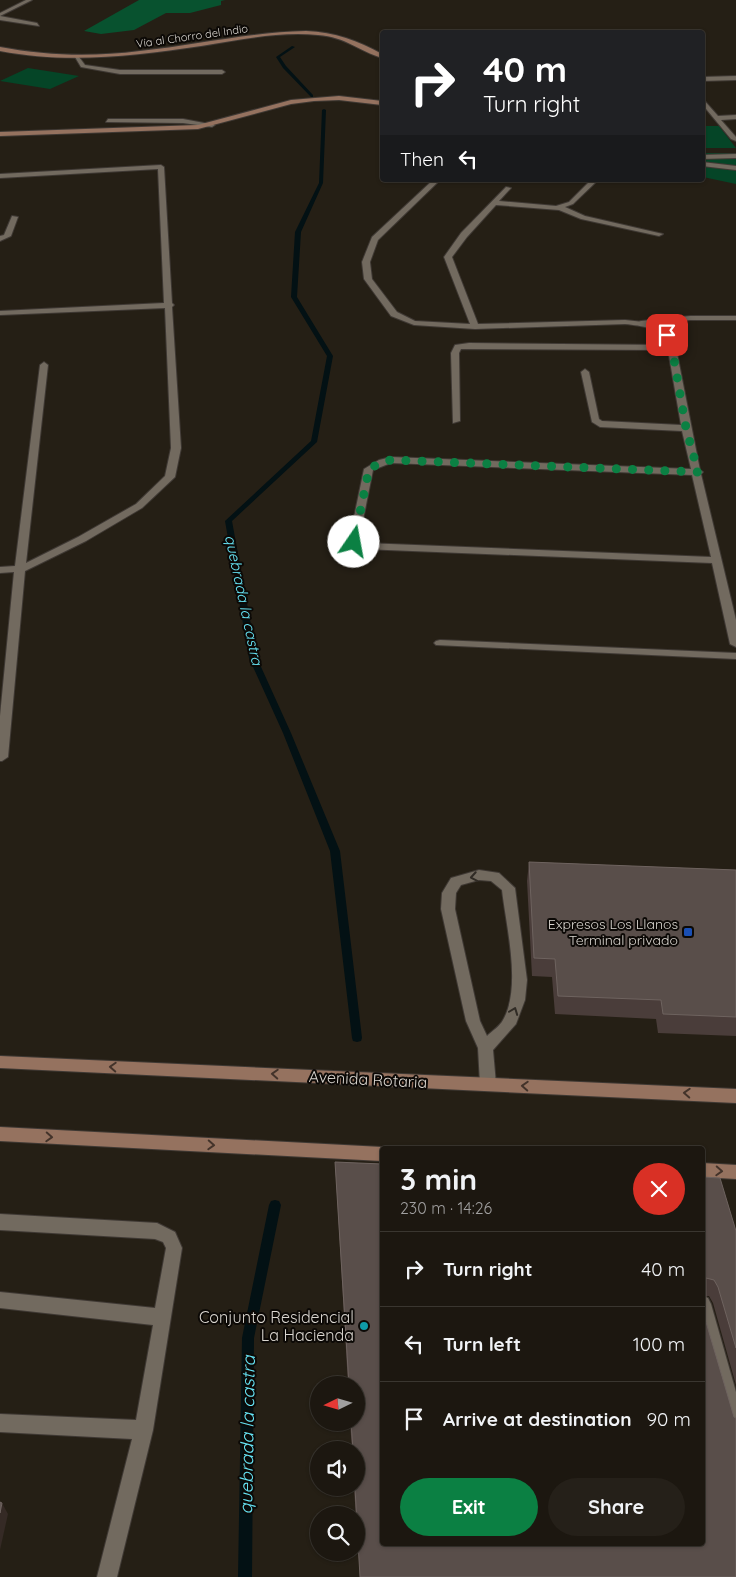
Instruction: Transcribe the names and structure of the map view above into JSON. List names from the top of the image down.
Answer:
{
  "streets": {
    "street": ["Vía al Chorro del Indio", "Avenida Rotaria"]
  },
  "water": ["quebrada la castra"],
  "places": {
    "transit": ["Expresos Los Llanos Terminal privado"],
    "other": ["Conjunto Residencial La Hacienda"]
  },
  "north": "left",
  "page": {
    "turn": ["40 m", "Turn right"],
    "then": "Then",
    "heading": ["3 min", "230 m · 14:26"],
    "list": [
      {
        "name": "Turn right",
        "value": "40 m"
      },
      {
        "name": "Turn left",
        "value": "100 m"
      },
      {
        "name": "Arrive at destination",
        "value": "90 m"
      }
    ],
    "buttons": ["Exit", "Share"]
  }
}
